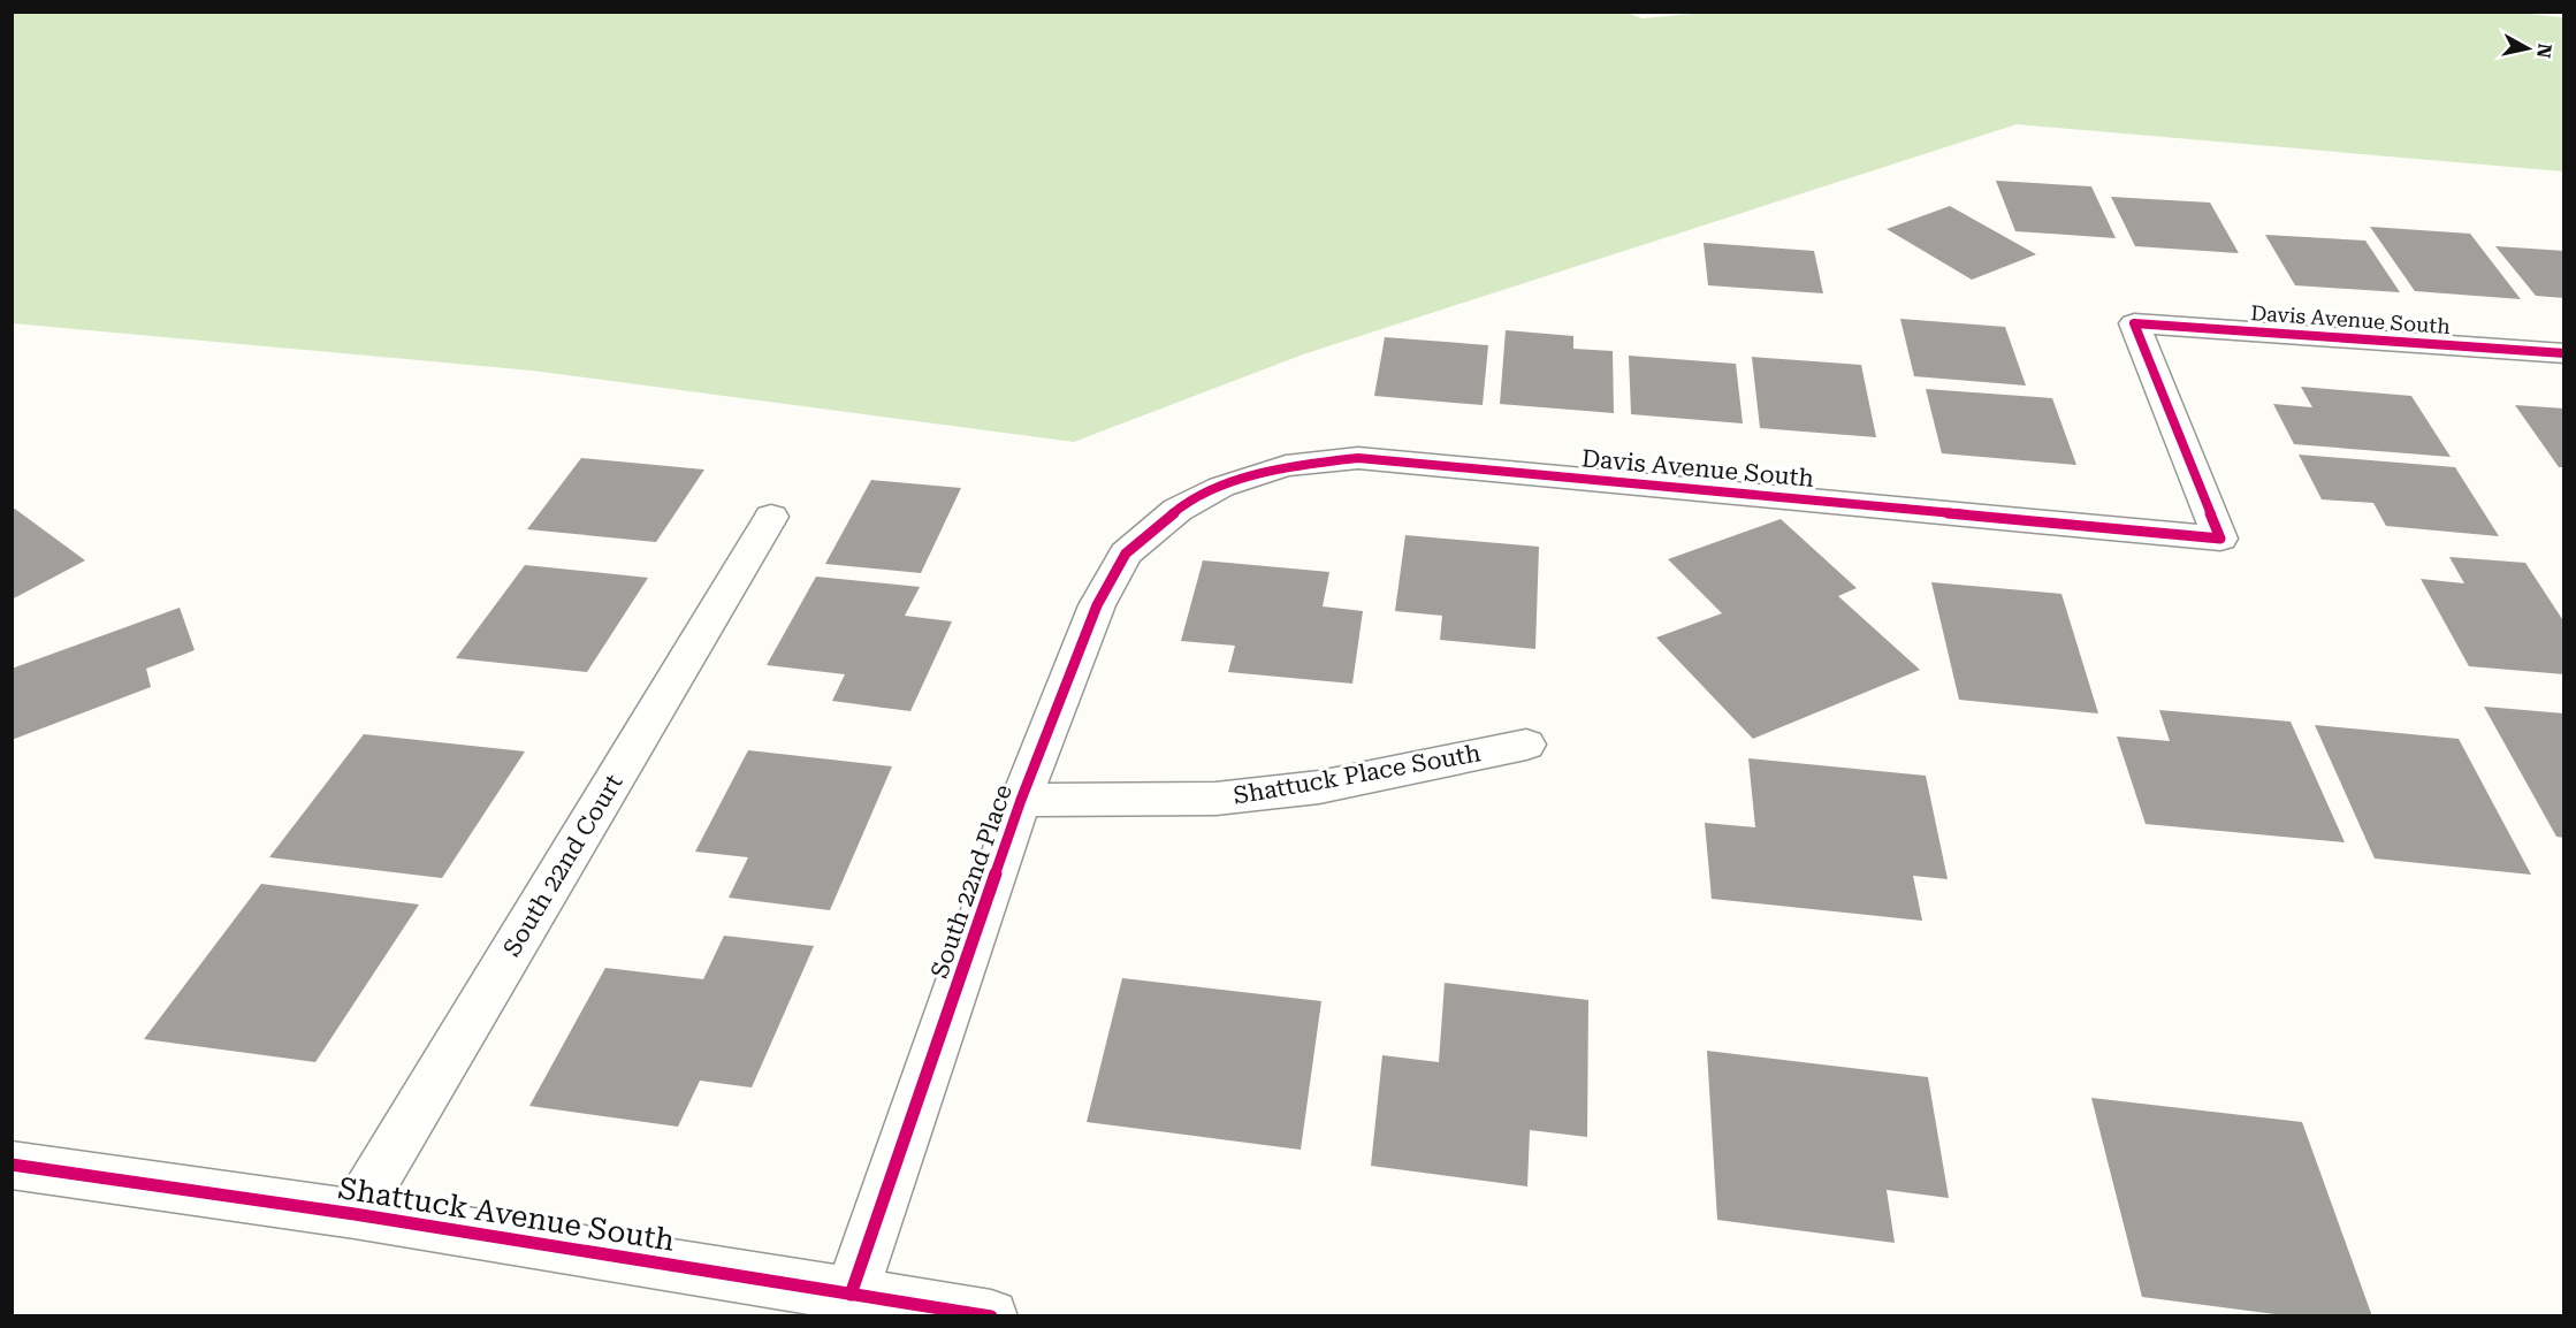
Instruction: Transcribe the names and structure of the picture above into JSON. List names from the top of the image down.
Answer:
{
  "streets": {
    "street": [
      "Davis Avenue South",
      "Shattuck Place South",
      "South 22nd Court",
      "South 22nd Place",
      "Shattuck Avenue South"
    ]
  },
  "crossings": [
    ["Davis Avenue South", "South 22nd Place"],
    ["Shattuck Place South", "South 22nd Place"],
    ["South 22nd Court", "Shattuck Avenue South"],
    ["South 22nd Place", "Shattuck Avenue South"]
  ],
  "north": "right"
}
